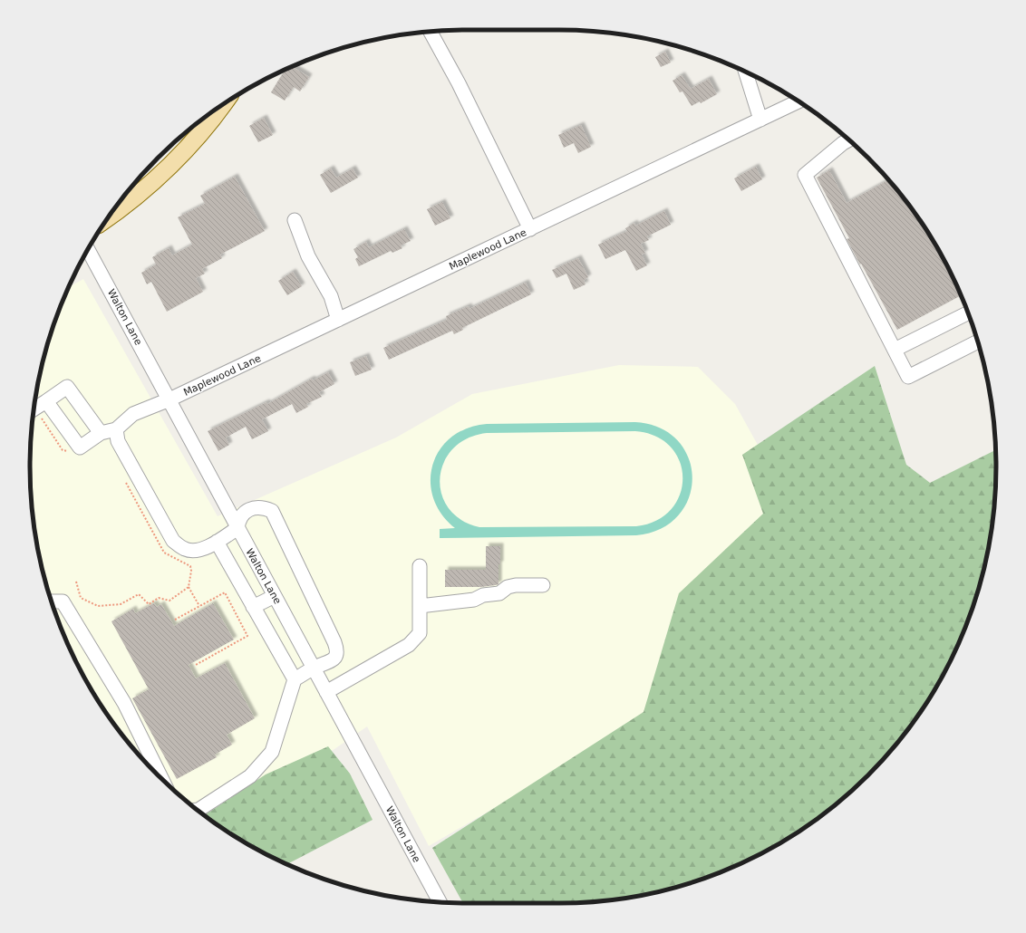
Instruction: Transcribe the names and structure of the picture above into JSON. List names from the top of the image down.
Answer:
{
  "streets": {
    "street": ["Maplewood Lane", "Walton Lane"]
  },
  "crossings": [
    ["Maplewood Lane", "Walton Lane"]
  ]
}
